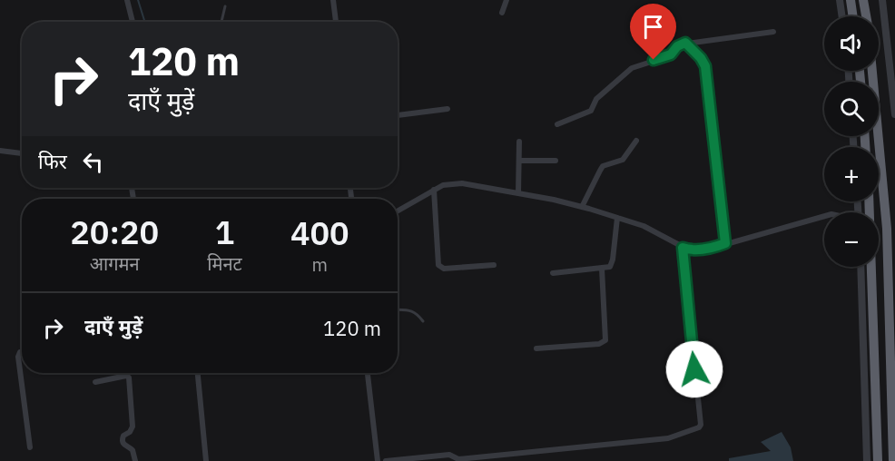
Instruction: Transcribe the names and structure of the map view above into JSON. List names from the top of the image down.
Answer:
{
  "page": {
    "map_buttons": ["+", "−"],
    "turn": ["120 m", "दाएँ मुड़ें"],
    "then": "फिर",
    "eta": [
      "20:20",
      "आगमन",
      "1",
      "मिनट",
      "400",
      "m"
    ],
    "list": [
      {
        "name": "दाएँ मुड़ें",
        "value": "120 m"
      }
    ]
  }
}
